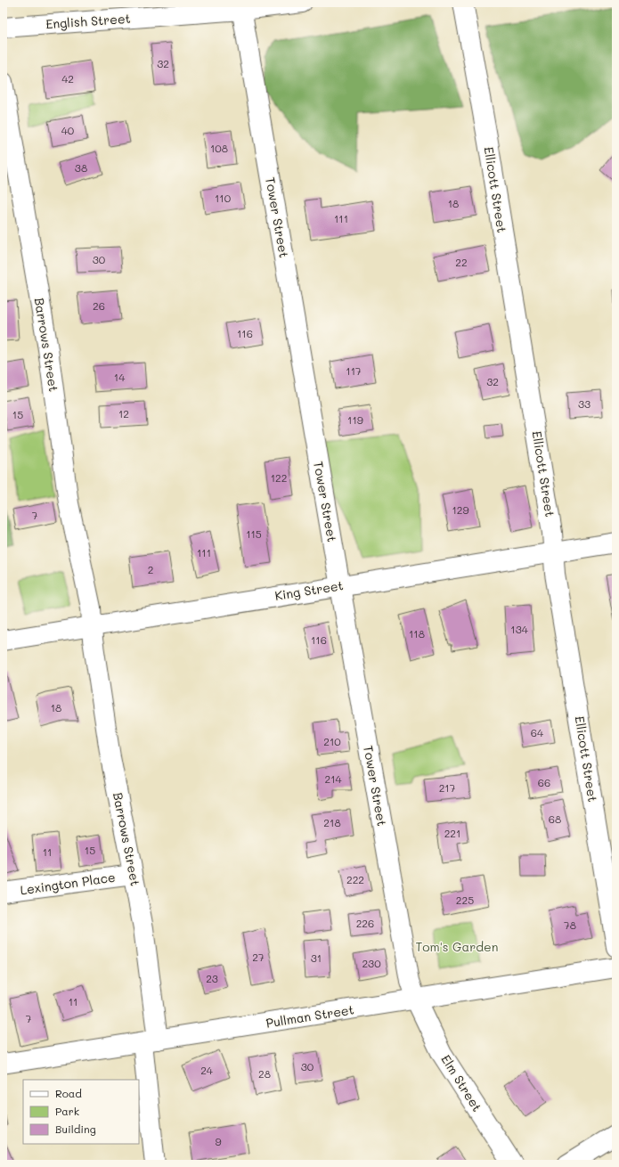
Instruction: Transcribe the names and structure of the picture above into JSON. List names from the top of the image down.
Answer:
{
  "streets": {
    "street": [
      "English Street",
      "Ellicott Street",
      "Tower Street",
      "Barrows Street",
      "King Street",
      "Lexington Place",
      "Pullman Street",
      "Elm Street"
    ]
  },
  "crossings": [
    ["English Street", "Tower Street"],
    ["Ellicott Street", "King Street"],
    ["Tower Street", "King Street"],
    ["Tower Street", "Pullman Street"],
    ["Tower Street", "Elm Street"],
    ["Barrows Street", "King Street"],
    ["Barrows Street", "Lexington Place"],
    ["Barrows Street", "Pullman Street"],
    ["Pullman Street", "Elm Street"]
  ],
  "parks": ["Tom's Garden"],
  "house_numbers": [
    "32",
    "42",
    "40",
    "108",
    "38",
    "110",
    "18",
    "111",
    "30",
    "22",
    "26",
    "116",
    "117",
    "14",
    "32",
    "33",
    "12",
    "15",
    "119",
    "122",
    "129",
    "7",
    "115",
    "111",
    "2",
    "134",
    "118",
    "116",
    "18",
    "64",
    "210",
    "214",
    "66",
    "217",
    "68",
    "218",
    "221",
    "15",
    "11",
    "222",
    "225",
    "226",
    "78",
    "27",
    "31",
    "230",
    "23",
    "11",
    "7",
    "30",
    "24",
    "28",
    "9"
  ],
  "legend": ["Road", "Park", "Building"]
}
